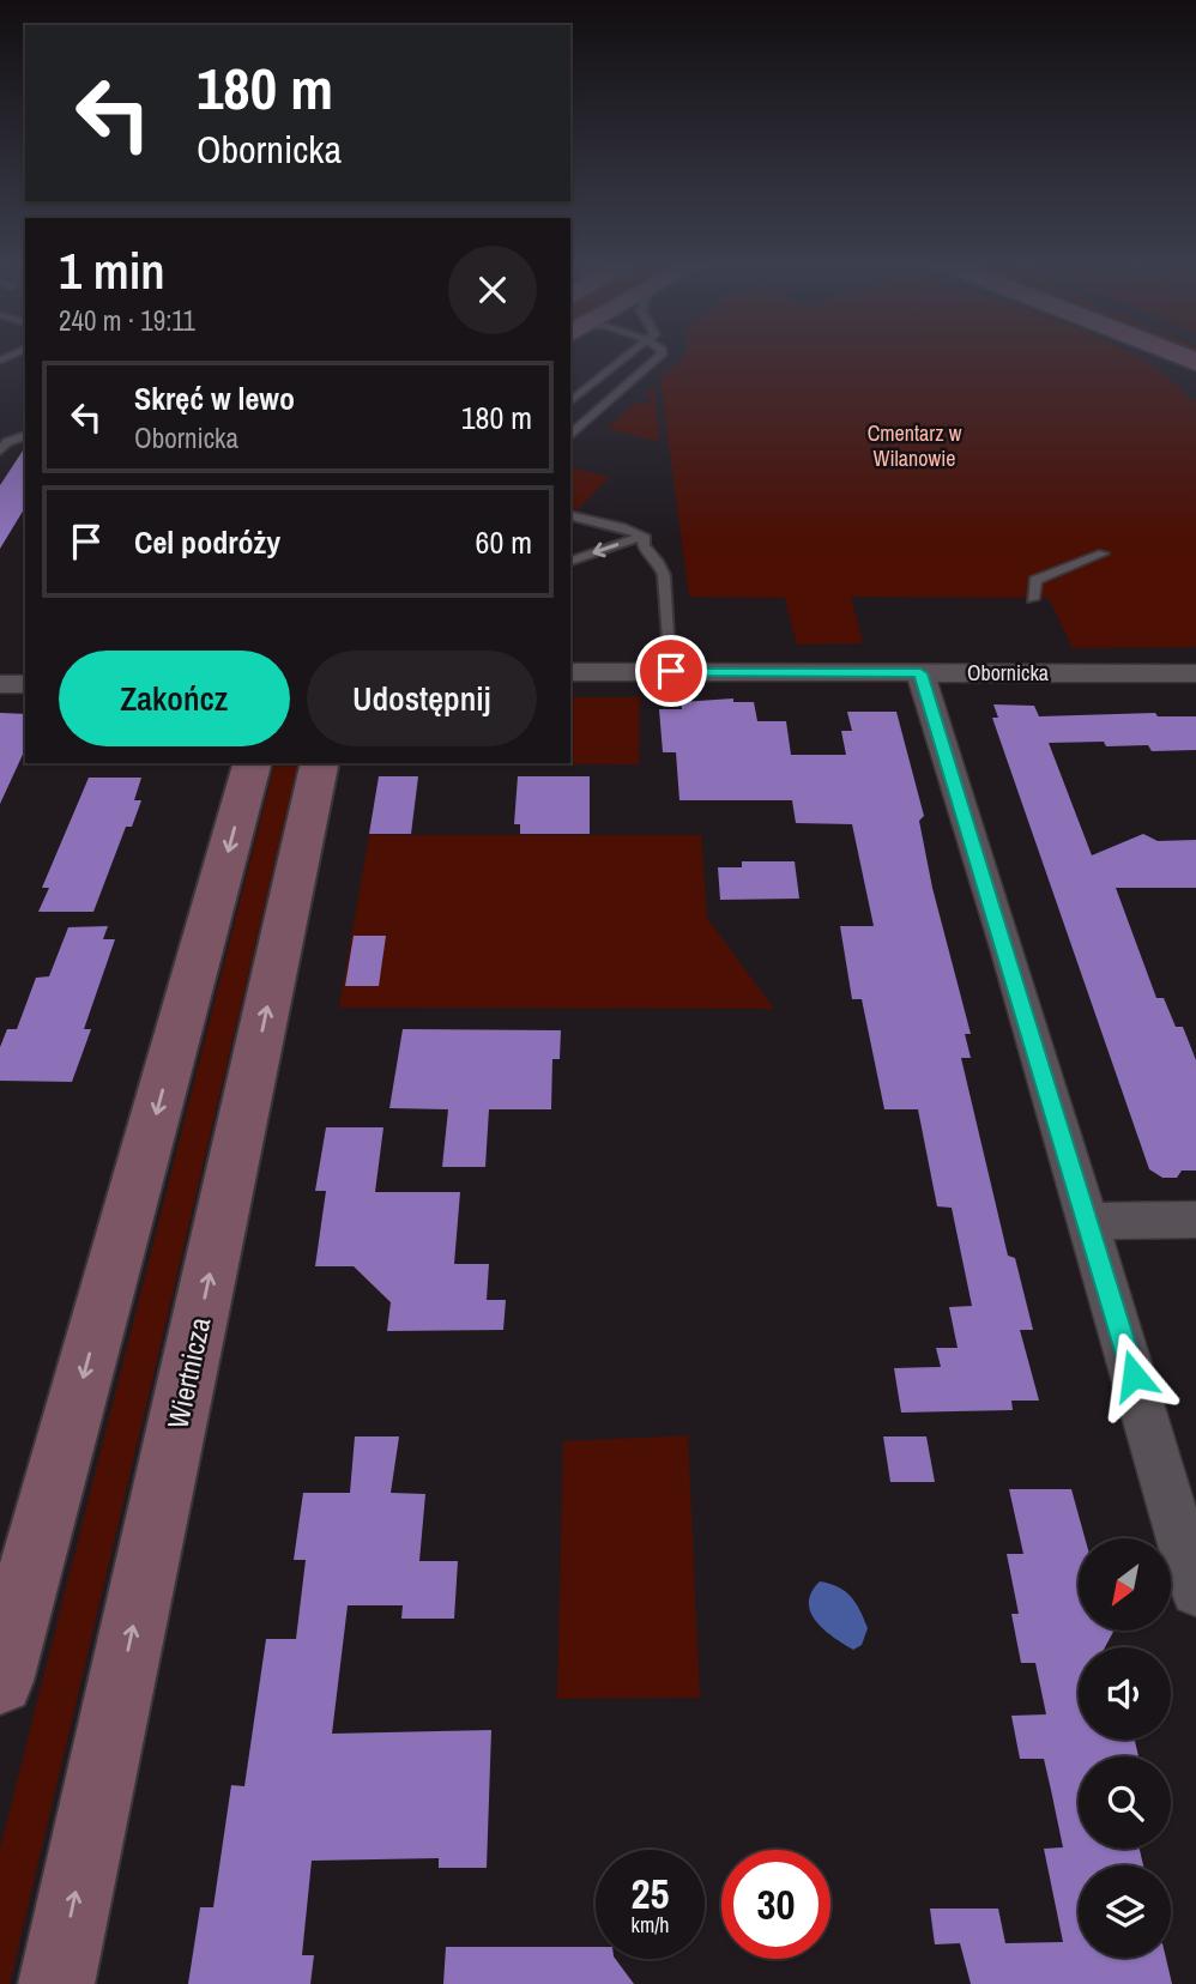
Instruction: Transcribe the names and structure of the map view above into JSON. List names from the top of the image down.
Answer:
{
  "streets": {
    "main road": ["Wiertnicza"],
    "street": ["Obornicka"]
  },
  "parks": ["Cmentarz w Wilanowie"],
  "north": "bottom left",
  "page": {
    "turn": ["180 m", "Obornicka"],
    "heading": ["1 min", "240 m · 19:11"],
    "list": [
      {
        "name": "Skręć w lewo",
        "note": "Obornicka",
        "value": "180 m"
      },
      {
        "name": "Cel podróży",
        "value": "60 m"
      }
    ],
    "buttons": ["Zakończ", "Udostępnij"],
    "speed": "25 km/h",
    "limit": "30"
  }
}
